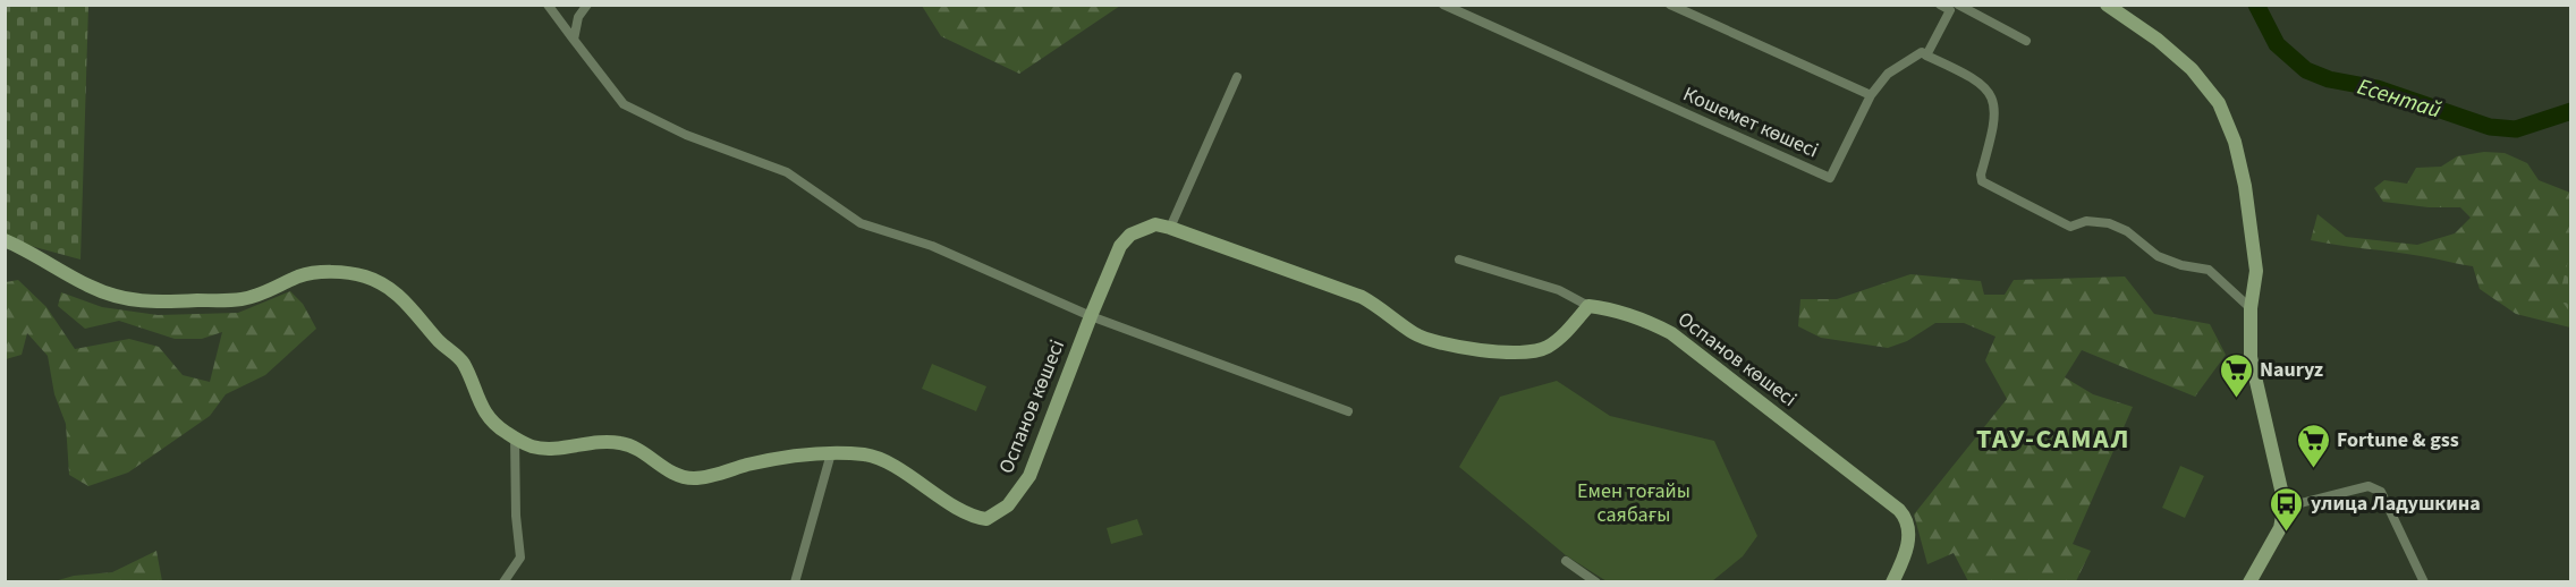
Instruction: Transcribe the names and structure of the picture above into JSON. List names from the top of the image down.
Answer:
{
  "streets": {
    "street": ["Кошемет көшесі", "Оспанов көшесі"]
  },
  "districts": ["ТАУ-САМАЛ"],
  "water": ["Есентай"],
  "parks": ["Емен тоғайы саябағы"],
  "places": {
    "supermarket": ["Nauryz", "Fortune & gss"],
    "bus stop": ["улица Ладушкина"]
  }
}
